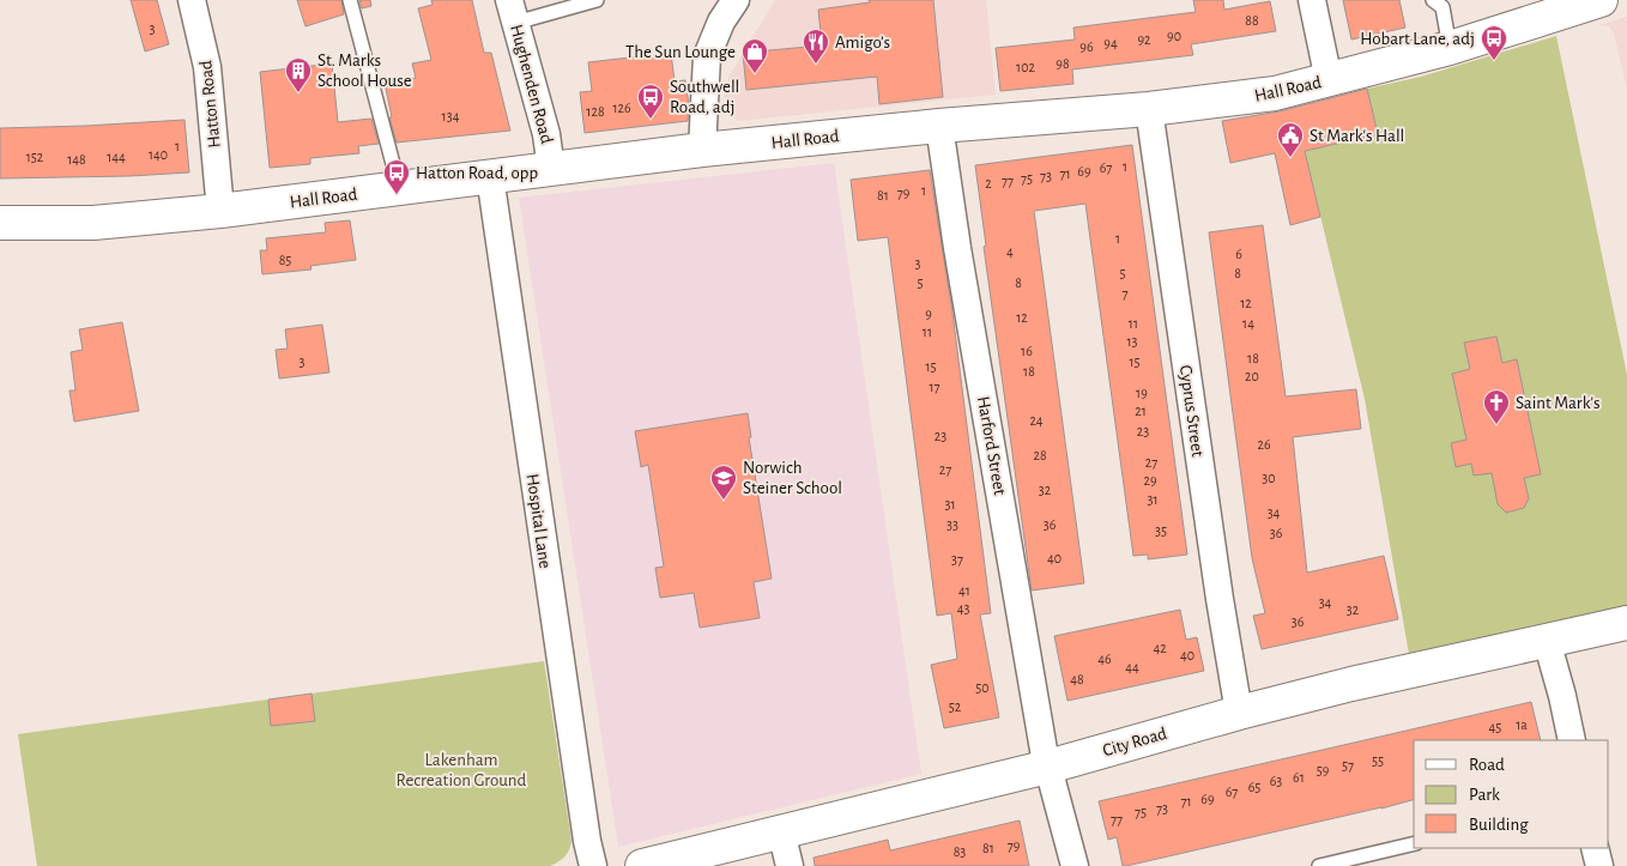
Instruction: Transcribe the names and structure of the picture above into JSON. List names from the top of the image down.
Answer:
{
  "streets": {
    "street": [
      "Hughenden Road",
      "Hall Road",
      "Hatton Road",
      "Cyprus Street",
      "Harford Street",
      "Hospital Lane",
      "City Road"
    ]
  },
  "crossings": [
    ["Hughenden Road", "Hall Road"],
    ["Hall Road", "Hatton Road"],
    ["Hall Road", "Cyprus Street"],
    ["Hall Road", "Harford Street"],
    ["Hall Road", "Hospital Lane"],
    ["Cyprus Street", "City Road"],
    ["Harford Street", "City Road"]
  ],
  "parks": ["Lakenham Recreation Ground"],
  "places": {
    "bus stop": ["Hobart Lane, adj", "Southwell Road, adj", "Hatton Road, opp"],
    "restaurant": ["Amigo’s"],
    "shop": ["The Sun Lounge"],
    "building": ["St. Marks School House"],
    "public building": ["St Mark's Hall"],
    "church": ["Saint Mark's"],
    "school or university": ["Norwich Steiner School"]
  },
  "house_numbers": [
    "88",
    "3",
    "90",
    "92",
    "94",
    "96",
    "98",
    "102",
    "126",
    "128",
    "134",
    "1",
    "140",
    "152",
    "144",
    "148",
    "1",
    "67",
    "69",
    "71",
    "73",
    "75",
    "77",
    "2",
    "1",
    "79",
    "81",
    "1",
    "4",
    "6",
    "85",
    "3",
    "5",
    "8",
    "5",
    "8",
    "7",
    "12",
    "9",
    "12",
    "11",
    "14",
    "11",
    "13",
    "16",
    "18",
    "3",
    "15",
    "15",
    "18",
    "20",
    "17",
    "19",
    "21",
    "24",
    "23",
    "23",
    "26",
    "28",
    "27",
    "27",
    "30",
    "29",
    "32",
    "31",
    "31",
    "34",
    "33",
    "36",
    "35",
    "36",
    "40",
    "37",
    "41",
    "34",
    "43",
    "32",
    "36",
    "42",
    "40",
    "46",
    "44",
    "48",
    "50",
    "52",
    "1a",
    "45",
    "55",
    "57",
    "59",
    "61",
    "63",
    "65",
    "67",
    "69",
    "71",
    "73",
    "75",
    "77",
    "79",
    "81",
    "83"
  ],
  "legend": ["Road", "Park", "Building"]
}
